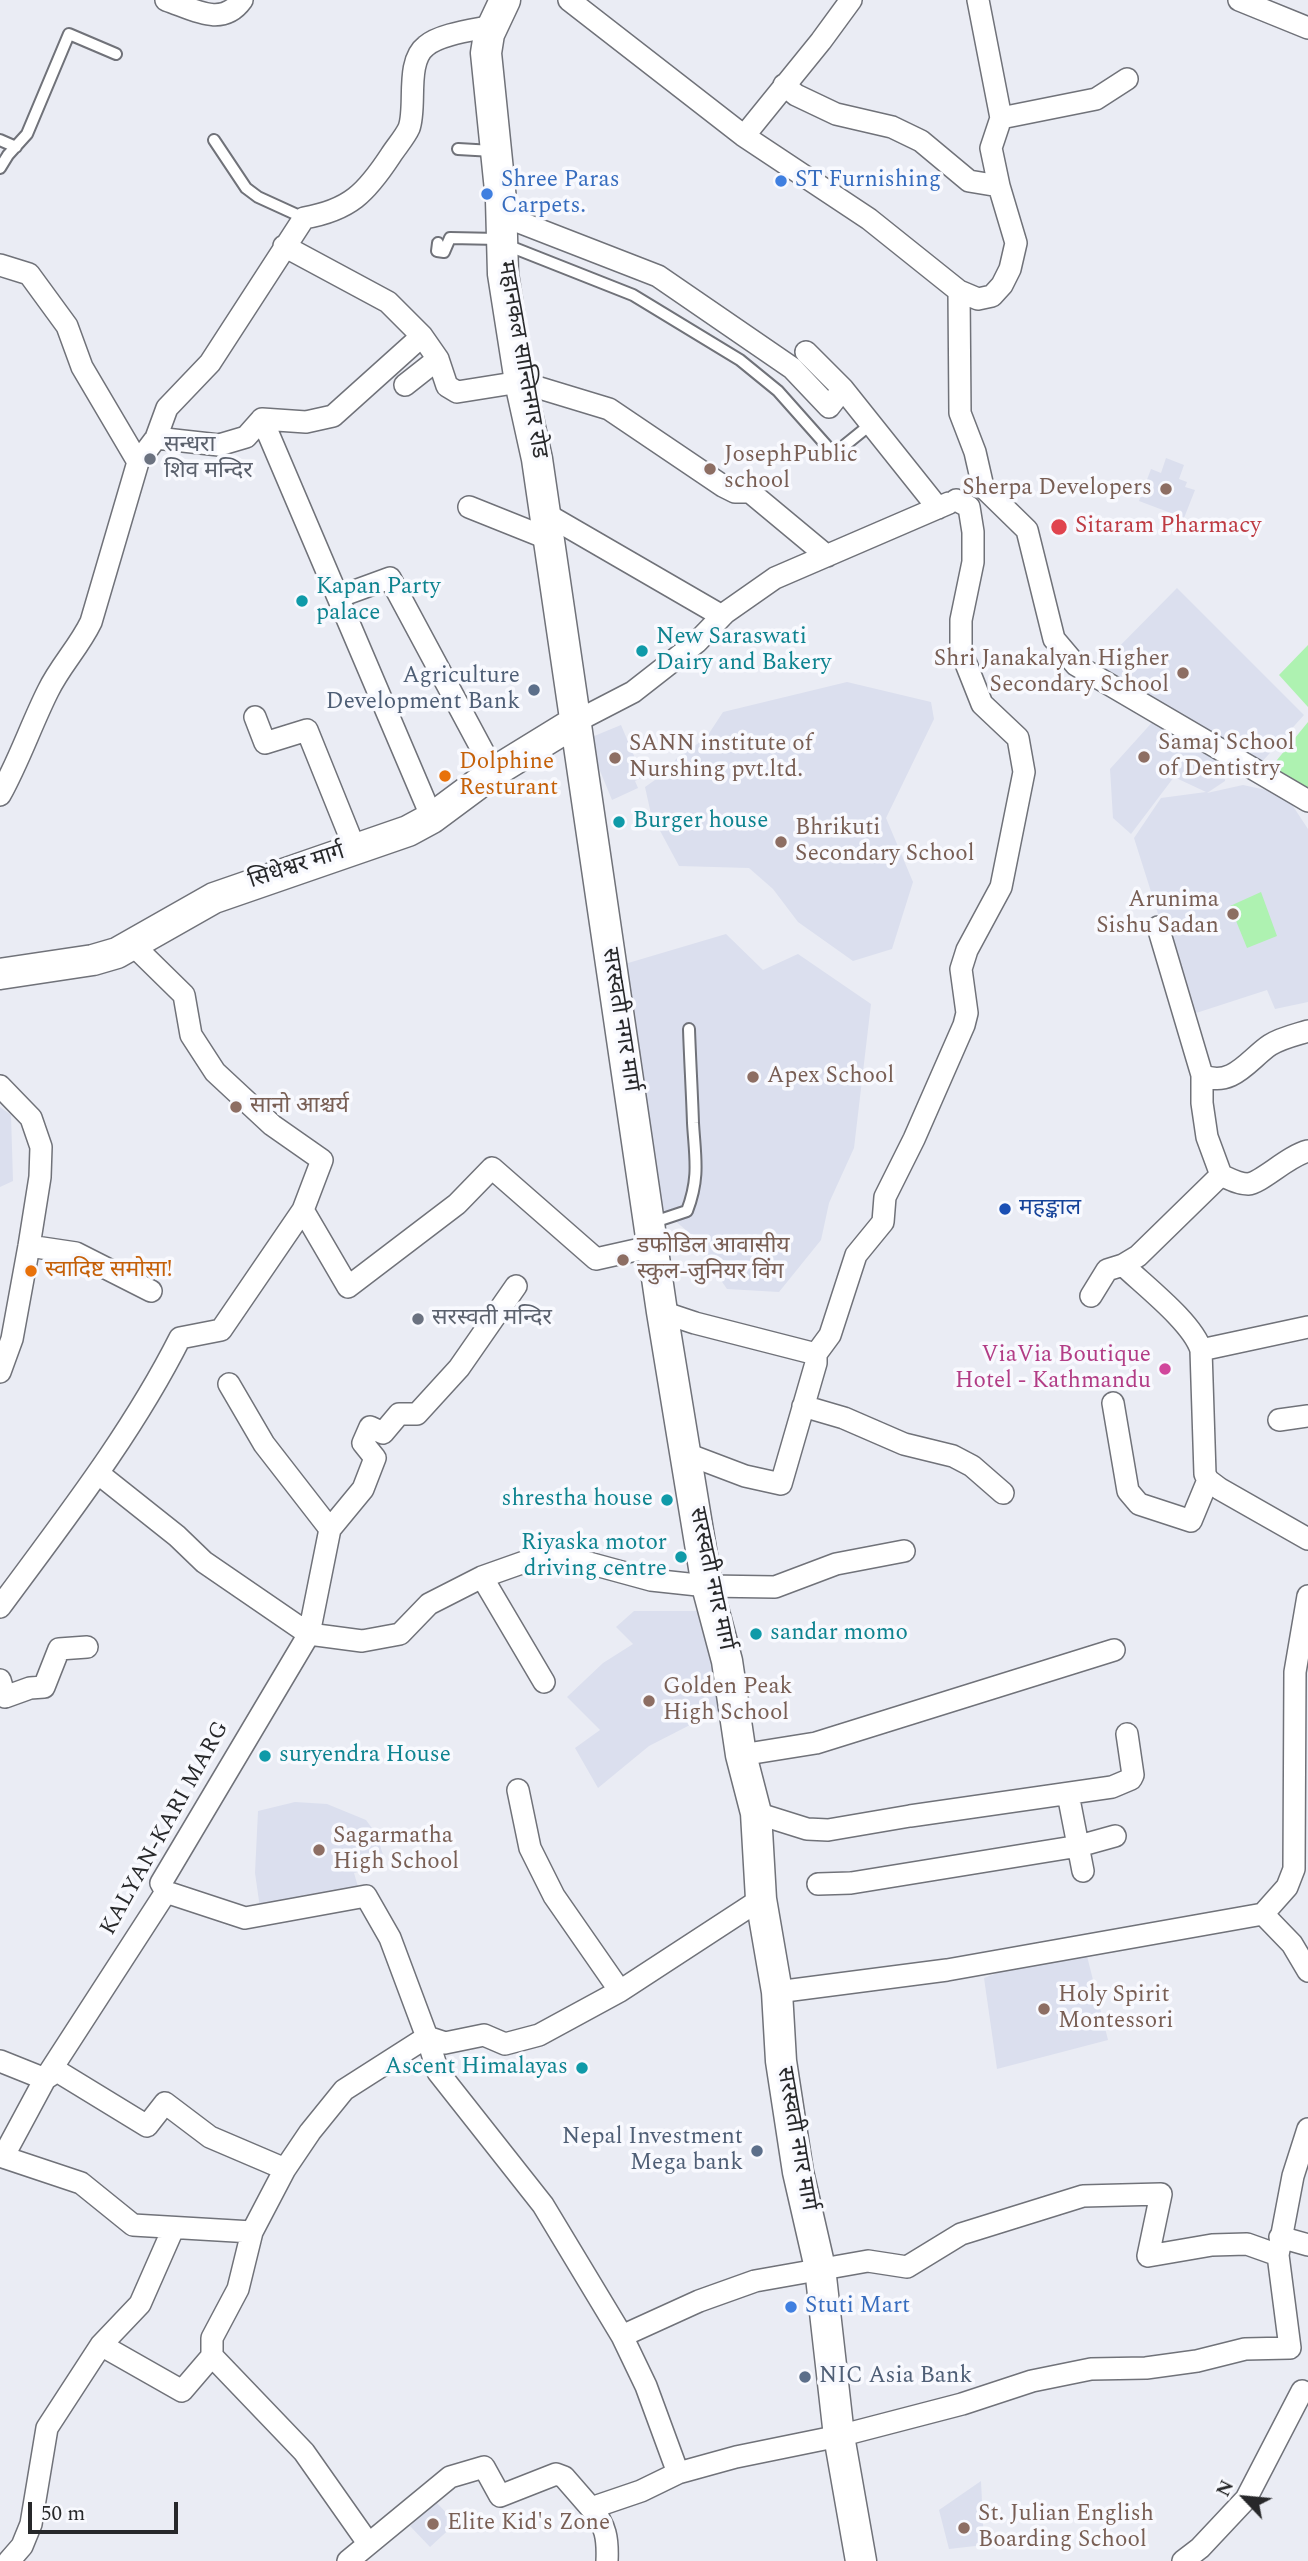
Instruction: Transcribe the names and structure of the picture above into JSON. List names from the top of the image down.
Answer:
{
  "streets": {
    "main road": ["महानकल सान्तिनगर रोड", "सिधेश्वर मार्ग", "सरस्वती नगर मार्ग"],
    "street": ["KALYAN-KARI MARG"]
  },
  "crossings": [
    ["महानकल सान्तिनगर रोड", "सिधेश्वर मार्ग"],
    ["महानकल सान्तिनगर रोड", "सरस्वती नगर मार्ग"],
    ["सिधेश्वर मार्ग", "सरस्वती नगर मार्ग"]
  ],
  "places": [
    "ST Furnishing",
    "Shree Paras Carpets.",
    "सन्धरा शिव मन्दिर",
    "JosephPublic school",
    "Sherpa Developers",
    "Sitaram Pharmacy",
    "Kapan Party palace",
    "New Saraswati Dairy and Bakery",
    "Shri Janakalyan Higher Secondary School",
    "Agriculture Development Bank",
    "Samaj School of Dentistry",
    "SANN institute of Nurshing pvt.ltd.",
    "Dolphine Resturant",
    "Burger house",
    "Bhrikuti Secondary School",
    "Arunima Sishu Sadan",
    "Apex School",
    "सानो आश्चर्य",
    "महङ्काल",
    "डफोडिल आवासीय स्कुल-जुनियर विंग",
    "स्वादिष्ट समोसा!",
    "सरस्वती मन्दिर",
    "ViaVia Boutique Hotel - Kathmandu",
    "shrestha house",
    "Riyaska motor driving centre",
    "sandar momo",
    "Golden Peak High School",
    "suryendra House",
    "Sagarmatha High School",
    "Holy Spirit Montessori",
    "Ascent Himalayas",
    "Nepal Investment Mega bank",
    "Stuti Mart",
    "NIC Asia Bank",
    "Elite Kid's Zone",
    "St. Julian English Boarding School"
  ],
  "scale_bar": "50 m",
  "north": "top left"
}
